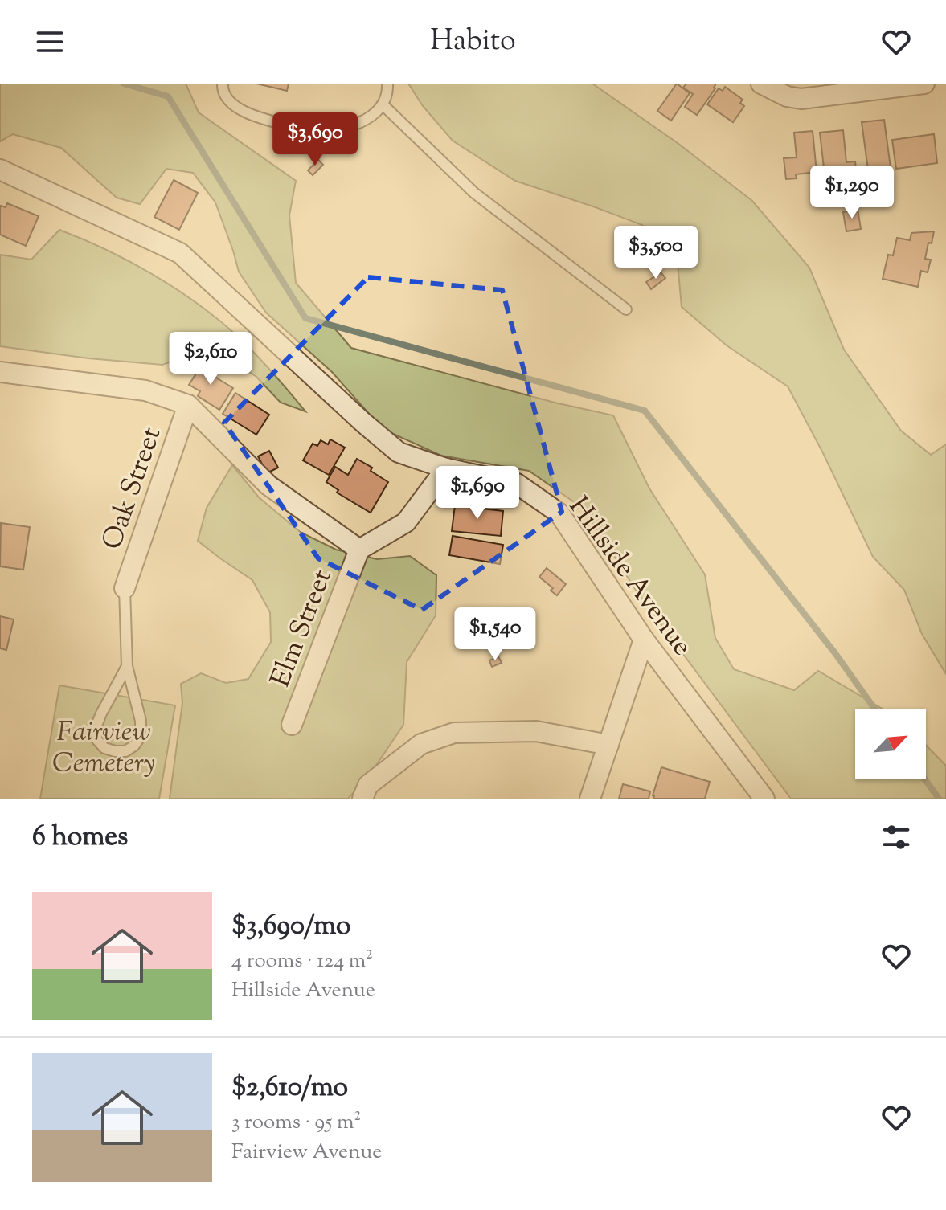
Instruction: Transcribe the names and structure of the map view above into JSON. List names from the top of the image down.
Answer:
{
  "streets": {
    "street": ["Oak Street", "Hillside Avenue", "Elm Street"]
  },
  "parks": ["Fairview Cemetery"],
  "north": "top right",
  "page": {
    "header": "Habito",
    "price": [
      "$3,690",
      "$1,290",
      "$3,500",
      "$2,610",
      "$1,690",
      "$1,540"
    ],
    "heading": "6 homes",
    "list": [
      {
        "name": "$3,690/mo",
        "note": "4 rooms · 124 m² · Hillside Avenue"
      },
      {
        "name": "$2,610/mo",
        "note": "3 rooms · 95 m² · Fairview Avenue"
      }
    ]
  }
}
